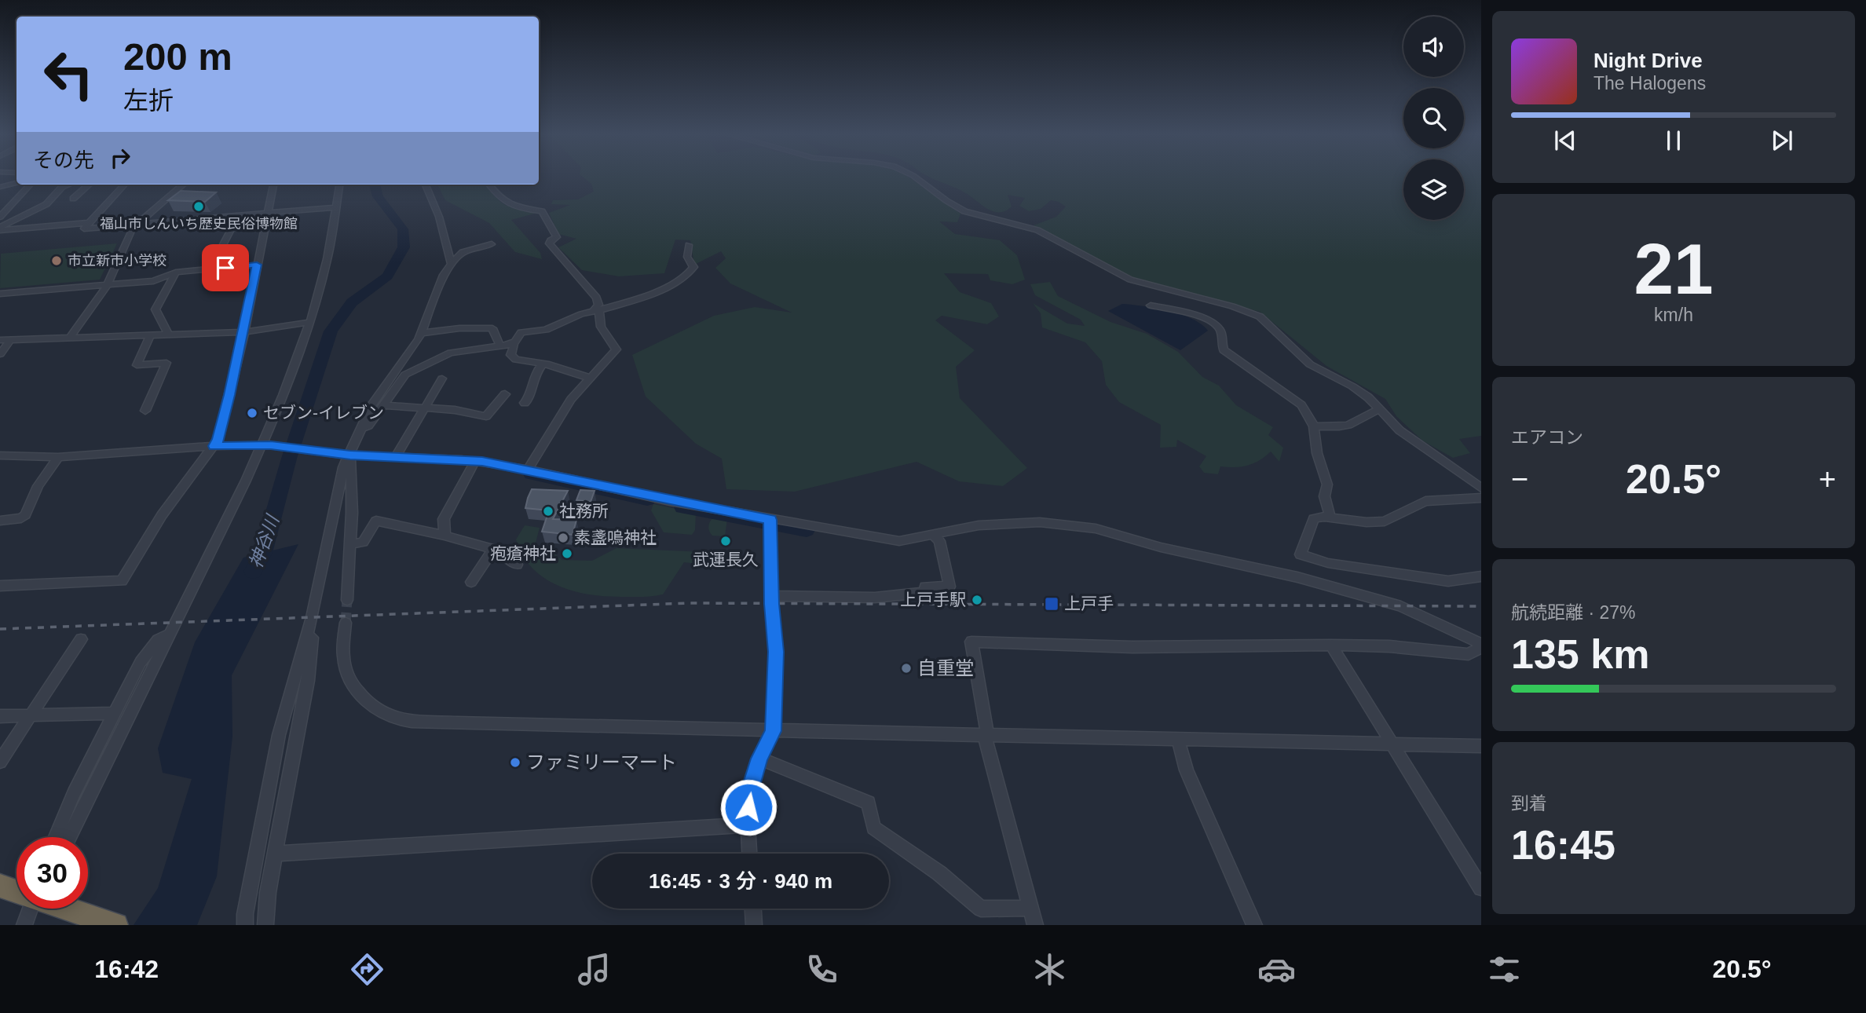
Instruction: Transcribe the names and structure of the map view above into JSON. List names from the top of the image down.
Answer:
{
  "water": ["神谷川"],
  "places": {
    "other": [
      "福山市しんいち歴史民俗博物館",
      "市立新市小学校",
      "セブン-イレブン",
      "社務所",
      "素盞嗚神社",
      "武運長久",
      "疱瘡神社",
      "上戸手駅",
      "自重堂",
      "ファミリーマート"
    ],
    "transit": ["上戸手"]
  },
  "page": {
    "turn": ["200 m", "左折"],
    "song": ["Night Drive", "The Halogens"],
    "then": "その先",
    "tile": [
      ["21", "km/h"],
      "エアコン",
      ["航続距離 · 27%", "135 km"],
      ["到着", "16:45"]
    ],
    "heat": ["−", "20.5°", "+"],
    "limit": "30",
    "trip": "16:45 · 3 分 · 940 m",
    "tabs": ["16:42", "20.5°"]
  }
}
